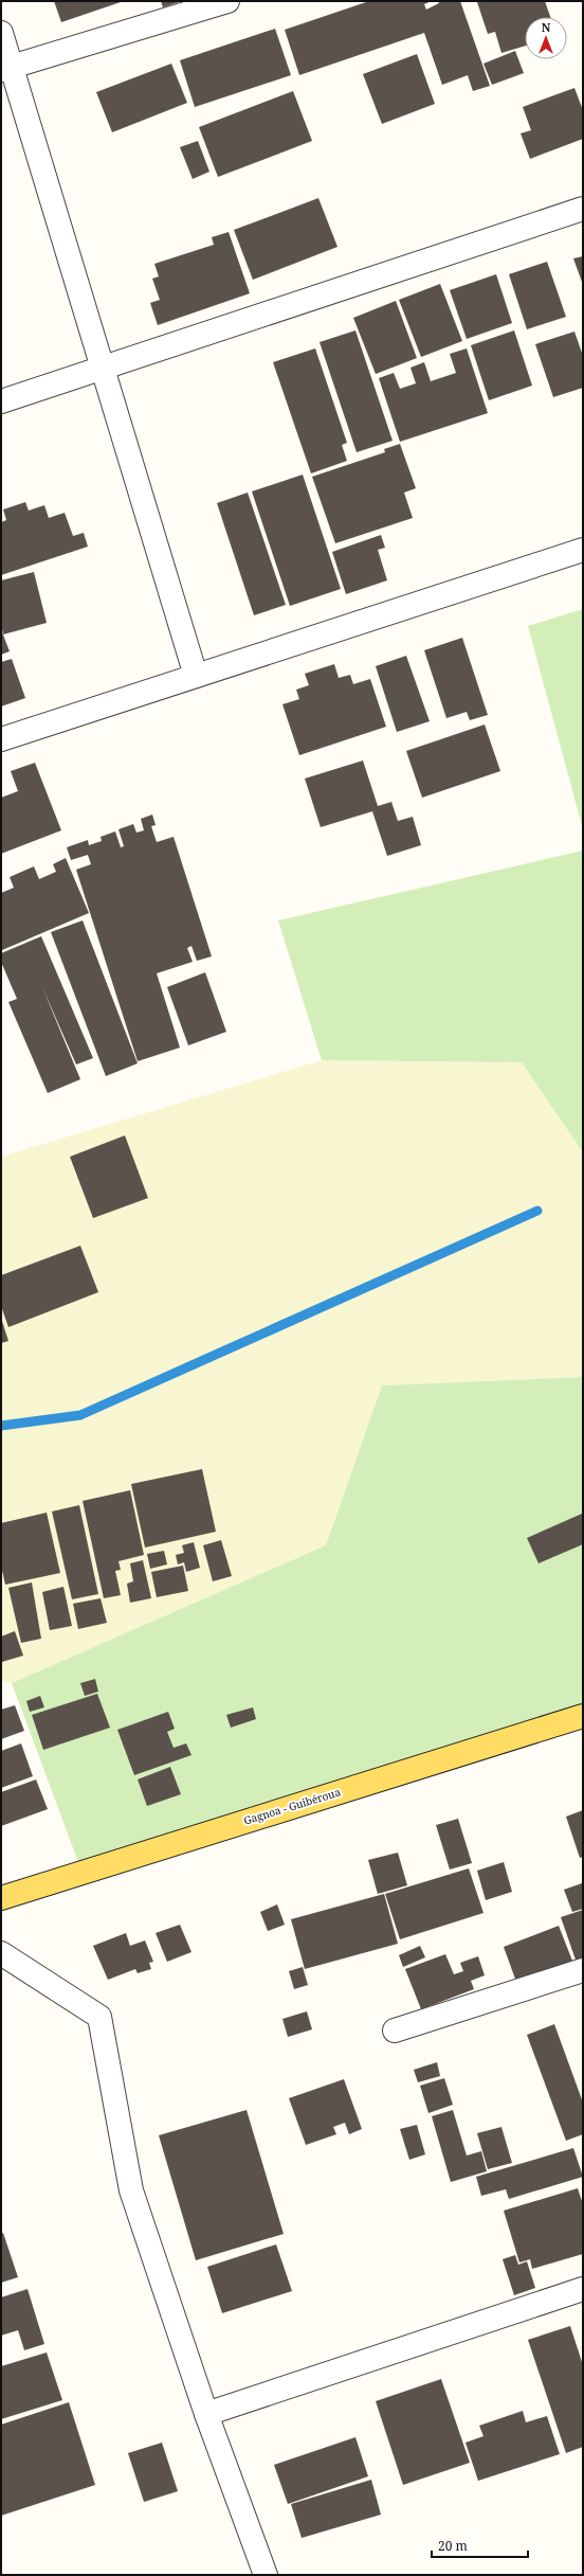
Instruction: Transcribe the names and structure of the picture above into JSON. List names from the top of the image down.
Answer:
{
  "streets": {
    "main road": ["Gagnoa - Guibéroua"]
  },
  "scale_bar": "20 m",
  "north": "top"
}
